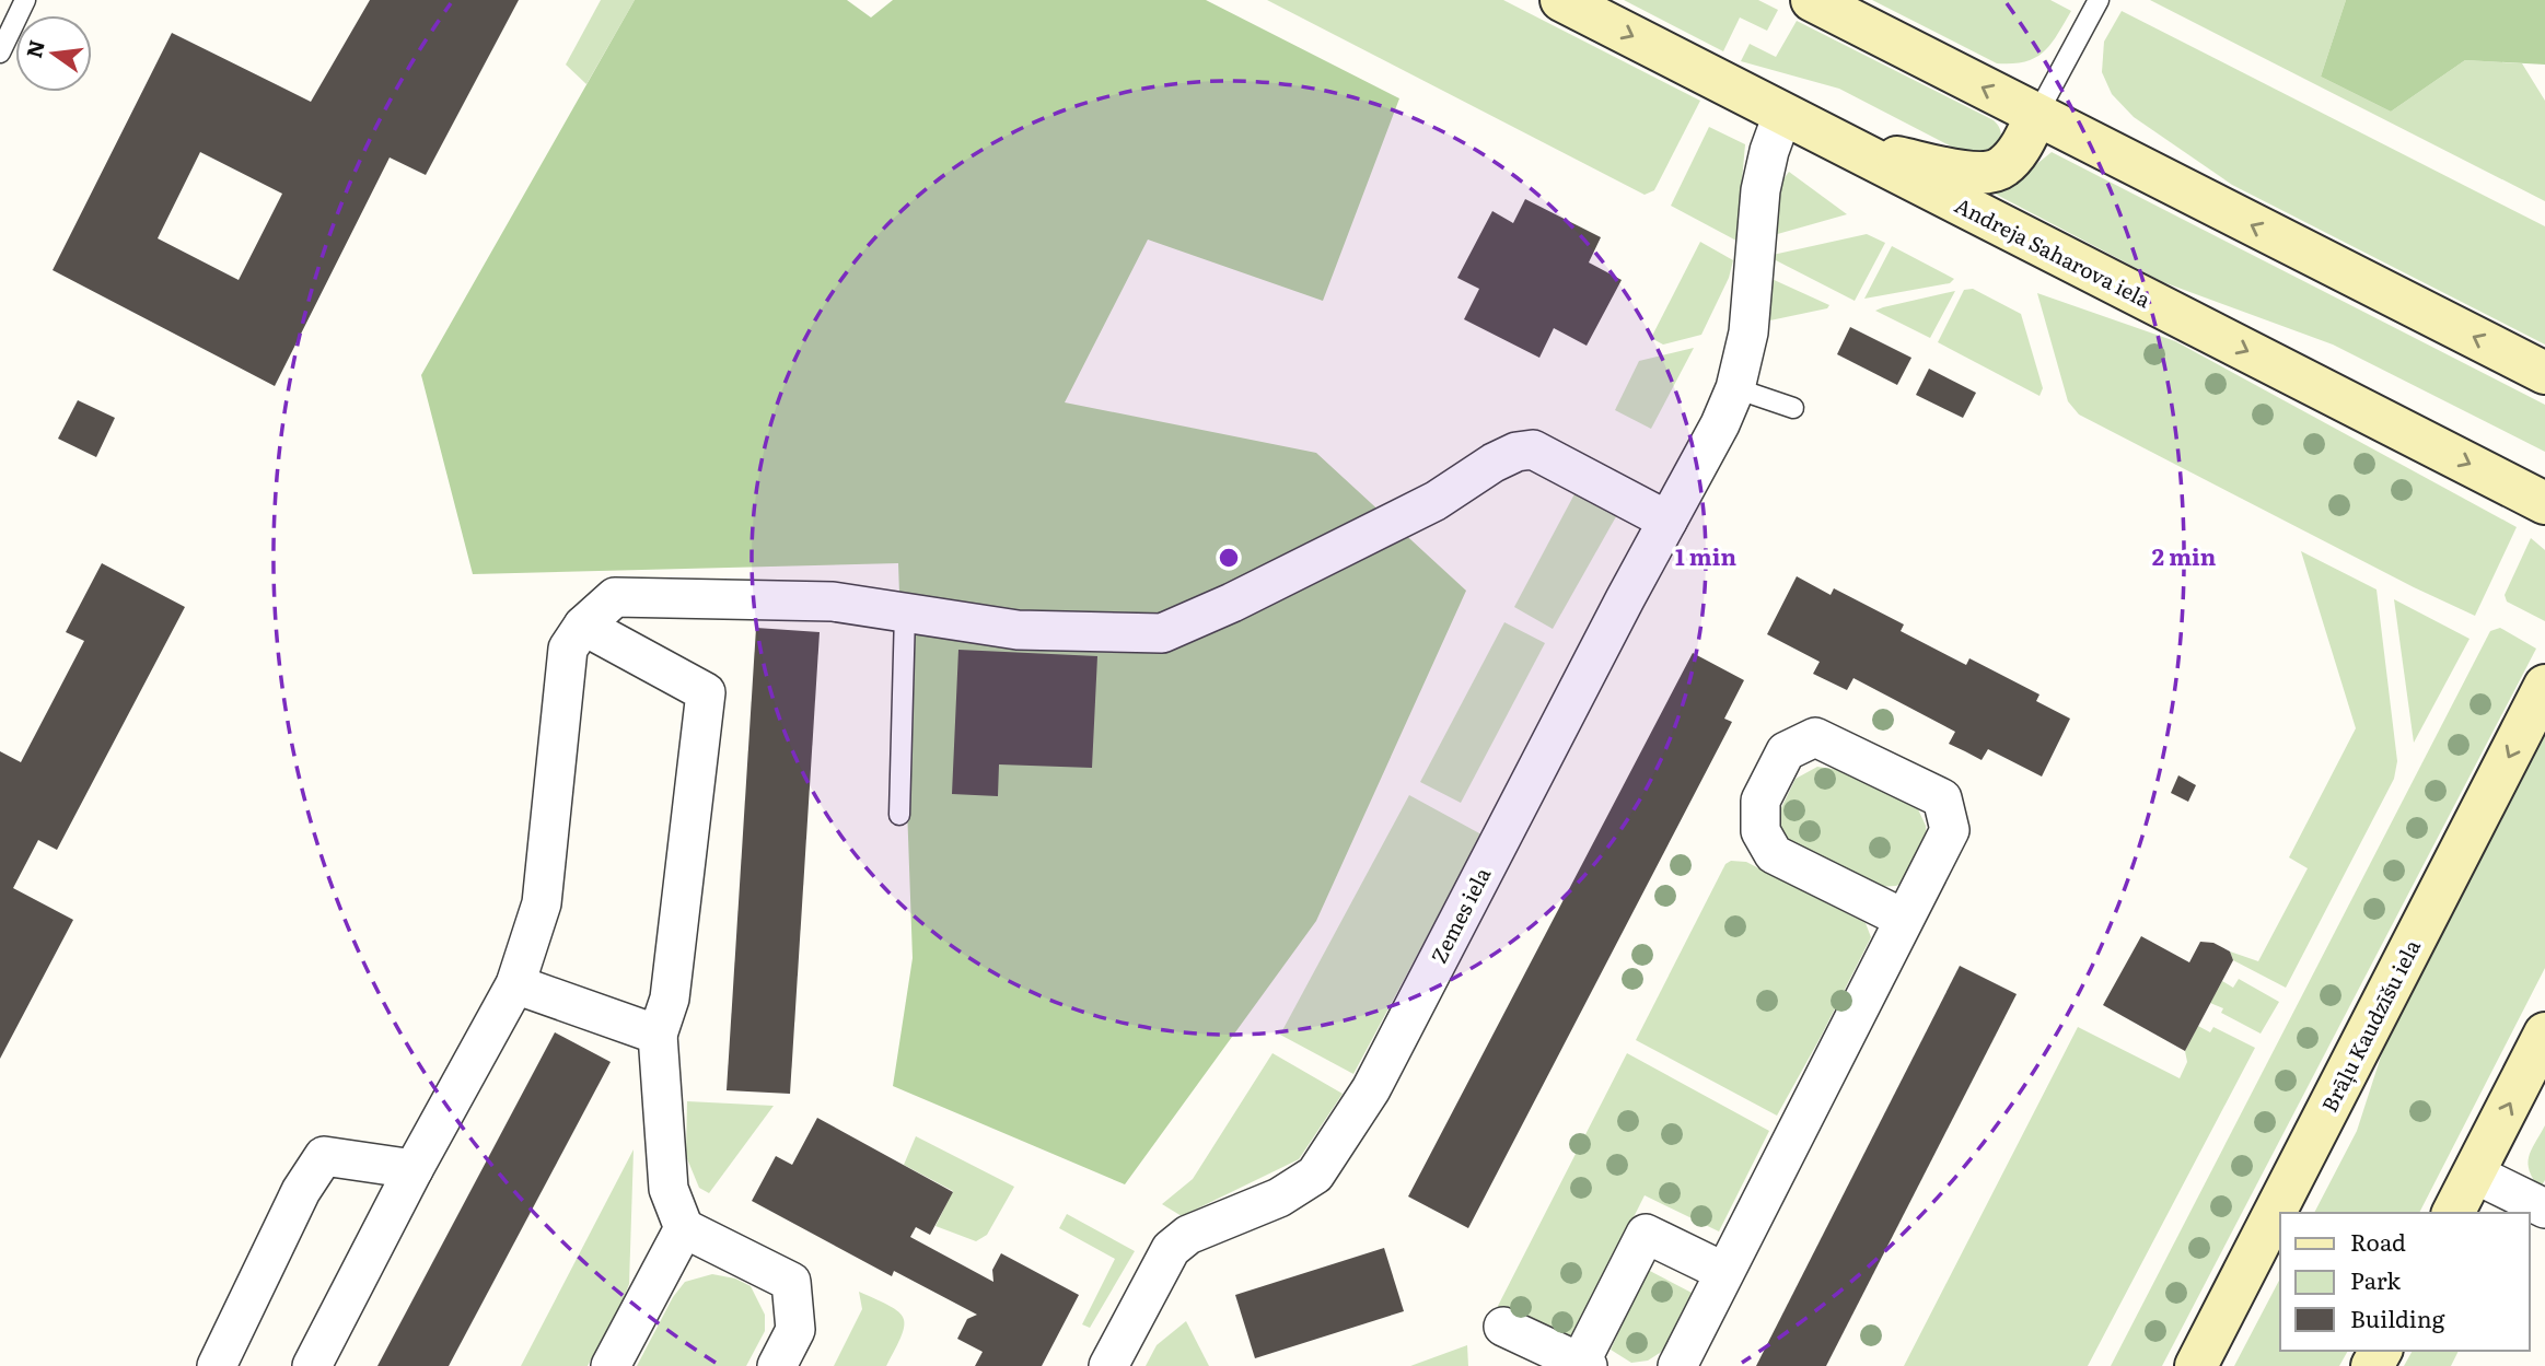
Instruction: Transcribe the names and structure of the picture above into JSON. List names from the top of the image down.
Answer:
{
  "streets": {
    "street": ["Andreja Saharova iela", "Zemes iela", "Brāļu Kaudzīšu iela"]
  },
  "crossings": [
    ["Andreja Saharova iela", "Zemes iela"]
  ],
  "one_way": ["Brāļu Kaudzīšu iela"],
  "legend": ["Road", "Park", "Building"],
  "north": "left",
  "rings": ["1 min", "2 min"]
}
